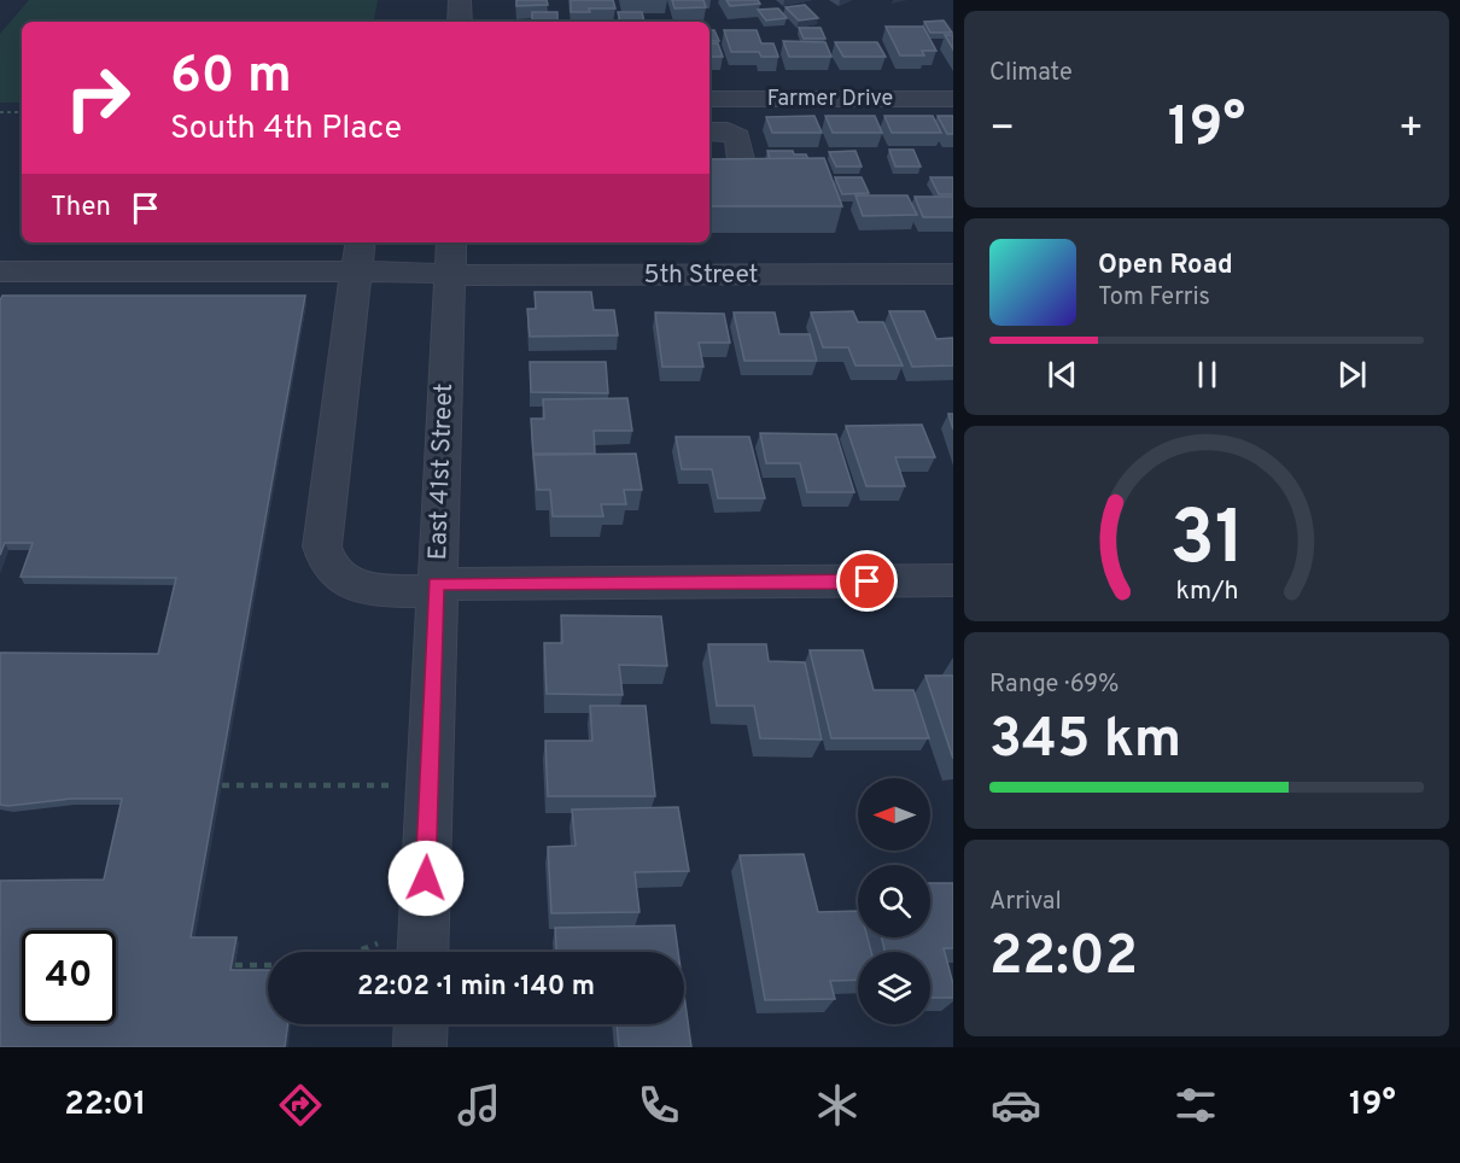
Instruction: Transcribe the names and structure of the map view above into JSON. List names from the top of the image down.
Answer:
{
  "streets": {
    "street": ["Farmer Drive", "5th Street", "East 41st Street"]
  },
  "crossings": [
    ["5th Street", "East 41st Street"]
  ],
  "north": "left",
  "page": {
    "tile": [
      "Climate",
      ["Range · 69%", "345 km"],
      ["Arrival", "22:02"]
    ],
    "turn": ["60 m", "South 4th Place"],
    "heat": ["−", "19°", "+"],
    "then": "Then",
    "song": ["Open Road", "Tom Ferris"],
    "limit": "40",
    "trip": "22:02 · 1 min · 140 m",
    "tabs": ["22:01", "19°"],
    "gauge": ["31", "km/h"]
  }
}
